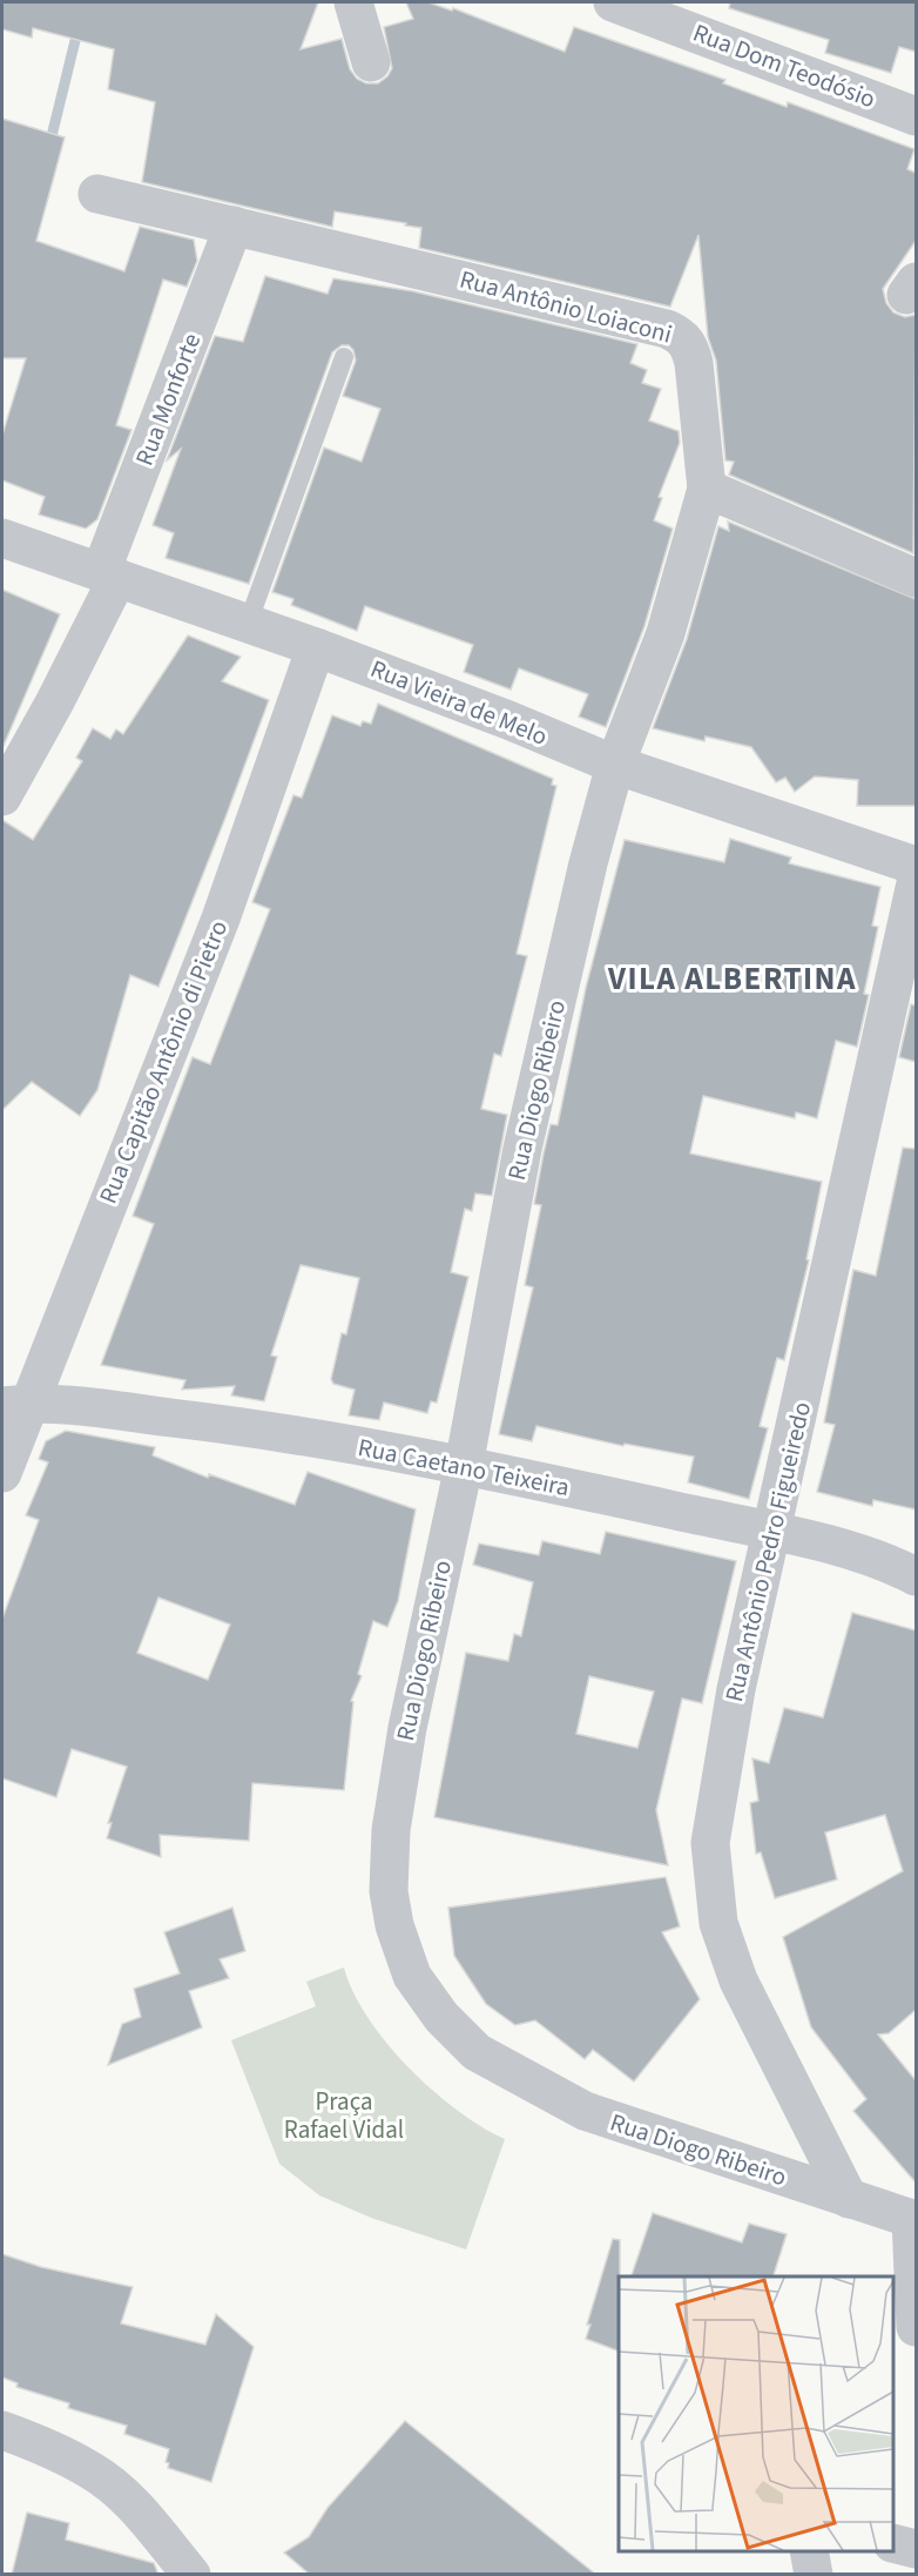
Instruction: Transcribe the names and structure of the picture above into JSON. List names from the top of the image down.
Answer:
{
  "streets": {
    "street": [
      "Rua Dom Teodósio",
      "Rua Antônio Loiaconi",
      "Rua Monforte",
      "Rua Vieira de Melo",
      "Rua Capitão Antônio di Pietro",
      "Rua Diogo Ribeiro",
      "Rua Caetano Teixeira",
      "Rua Antônio Pedro Figueiredo"
    ]
  },
  "crossings": [
    ["Rua Antônio Loiaconi", "Rua Monforte"],
    ["Rua Antônio Loiaconi", "Rua Vieira de Melo"],
    ["Rua Antônio Loiaconi", "Rua Diogo Ribeiro"],
    ["Rua Monforte", "Rua Vieira de Melo"],
    ["Rua Vieira de Melo", "Rua Capitão Antônio di Pietro"],
    ["Rua Vieira de Melo", "Rua Diogo Ribeiro"],
    ["Rua Capitão Antônio di Pietro", "Rua Caetano Teixeira"],
    ["Rua Diogo Ribeiro", "Rua Caetano Teixeira"],
    ["Rua Diogo Ribeiro", "Rua Antônio Pedro Figueiredo"],
    ["Rua Caetano Teixeira", "Rua Antônio Pedro Figueiredo"]
  ],
  "districts": ["VILA ALBERTINA"],
  "parks": ["Praça Rafael Vidal"]
}
